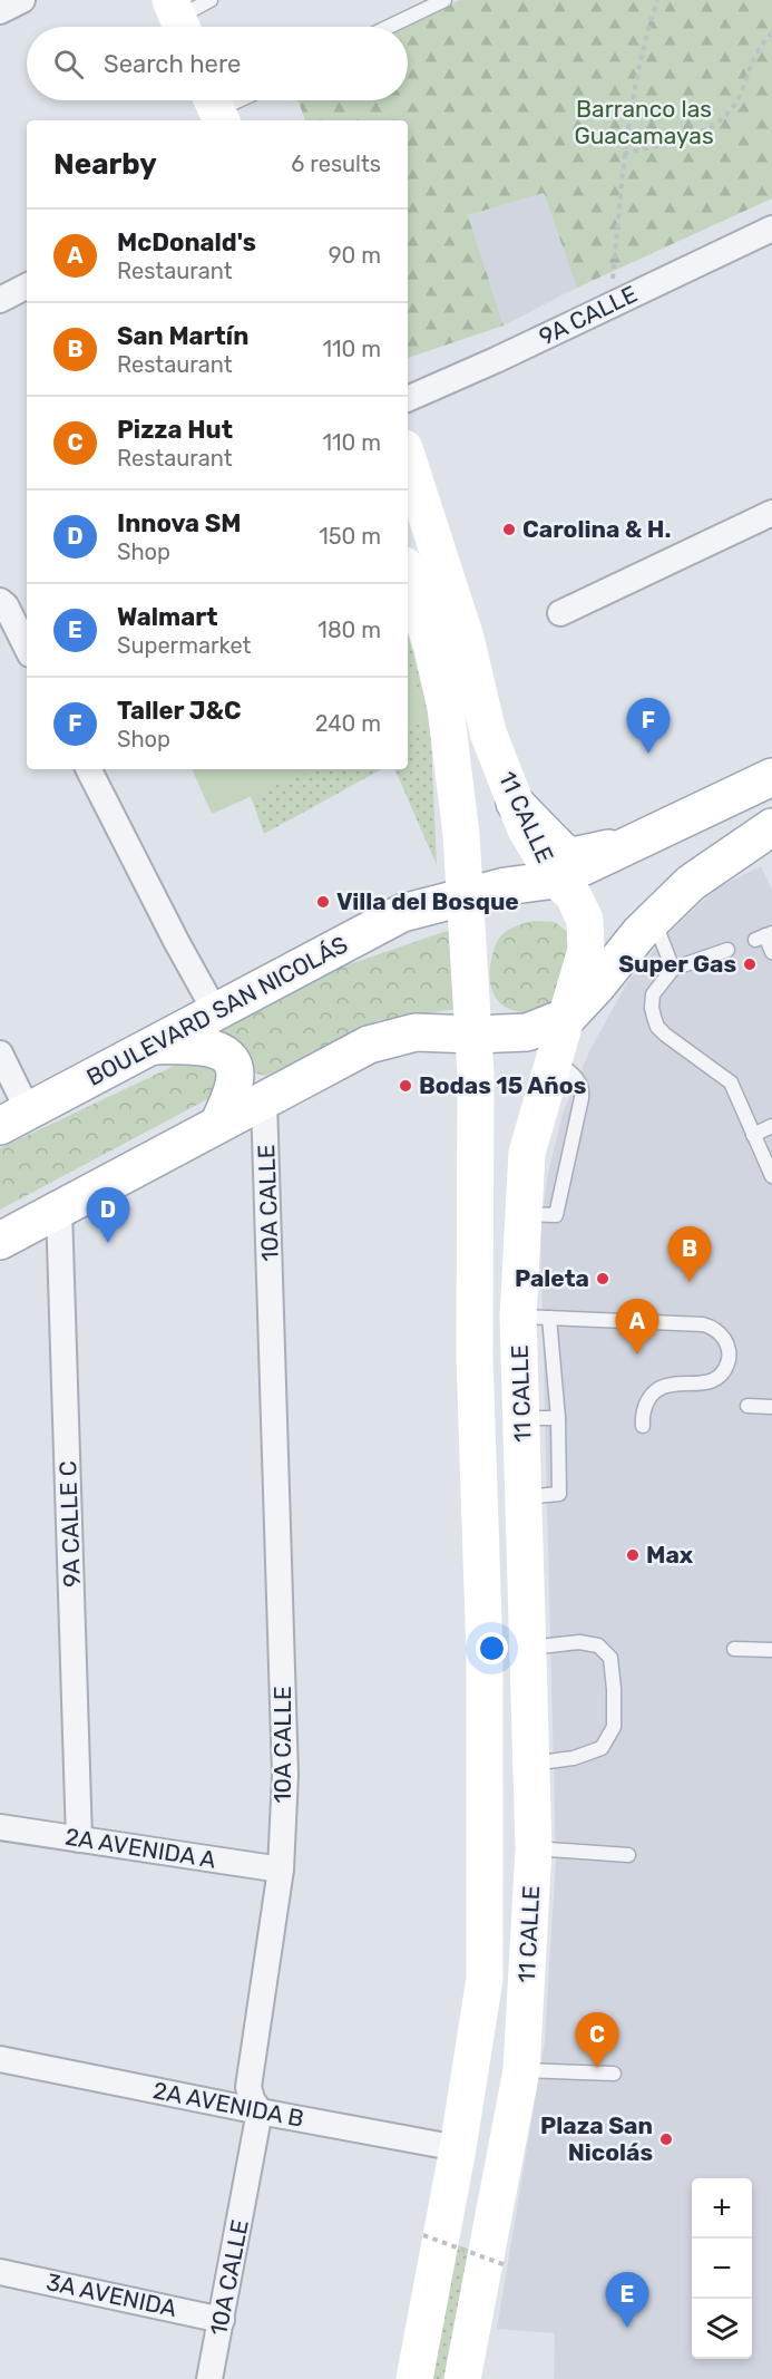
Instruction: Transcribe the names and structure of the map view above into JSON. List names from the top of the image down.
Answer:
{
  "streets": {
    "main road": ["11 CALLE", "BOULEVARD SAN NICOLÁS"],
    "street": [
      "9A CALLE",
      "10A CALLE",
      "9A CALLE C",
      "2A AVENIDA A",
      "2A AVENIDA B",
      "3A AVENIDA"
    ]
  },
  "crossings": [
    ["11 CALLE", "BOULEVARD SAN NICOLÁS"],
    ["11 CALLE", "2A AVENIDA B"],
    ["10A CALLE", "2A AVENIDA A"],
    ["10A CALLE", "2A AVENIDA B"],
    ["10A CALLE", "3A AVENIDA"],
    ["9A CALLE C", "2A AVENIDA A"]
  ],
  "parks": ["Barranco las Guacamayas"],
  "places": [
    "Carolina & H.",
    "Villa del Bosque",
    "Super Gas",
    "Bodas 15 Años",
    "Paleta",
    "Max",
    "Plaza San Nicolás"
  ],
  "page": {
    "search": "Search here",
    "heading": ["Nearby", "6 results"],
    "list": [
      {
        "mark": "A",
        "name": "McDonald's",
        "note": "Restaurant",
        "value": "90 m"
      },
      {
        "mark": "B",
        "name": "San Martín",
        "note": "Restaurant",
        "value": "110 m"
      },
      {
        "mark": "C",
        "name": "Pizza Hut",
        "note": "Restaurant",
        "value": "110 m"
      },
      {
        "mark": "D",
        "name": "Innova SM",
        "note": "Shop",
        "value": "150 m"
      },
      {
        "mark": "E",
        "name": "Walmart",
        "note": "Supermarket",
        "value": "180 m"
      },
      {
        "mark": "F",
        "name": "Taller J&C",
        "note": "Shop",
        "value": "240 m"
      }
    ],
    "pins": [
      "F",
      "D",
      "B",
      "A",
      "C",
      "E"
    ],
    "map_buttons": ["+", "−"]
  }
}
